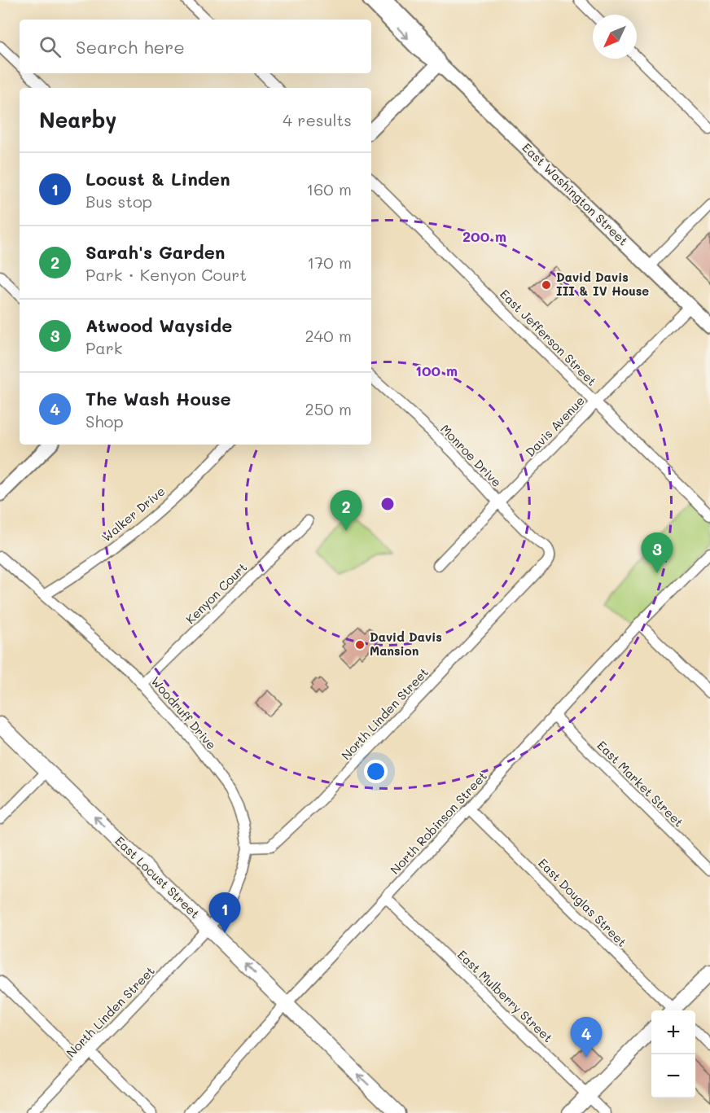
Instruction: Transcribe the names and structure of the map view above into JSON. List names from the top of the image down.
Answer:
{
  "streets": {
    "main road": ["East Washington Street", "East Locust Street"],
    "street": [
      "East Jefferson Street",
      "Davis Avenue",
      "Monroe Drive",
      "Walker Drive",
      "Kenyon Court",
      "Woodruff Drive",
      "North Linden Street",
      "East Market Street",
      "North Robinson Street",
      "East Douglas Street",
      "East Mulberry Street"
    ]
  },
  "crossings": [
    ["East Washington Street", "Davis Avenue"],
    ["East Jefferson Street", "Davis Avenue"],
    ["Davis Avenue", "Monroe Drive"],
    ["Monroe Drive", "North Linden Street"],
    ["Walker Drive", "Woodruff Drive"],
    ["Kenyon Court", "Woodruff Drive"],
    ["Woodruff Drive", "North Linden Street"],
    ["Woodruff Drive", "East Locust Street"],
    ["North Linden Street", "East Locust Street"],
    ["East Market Street", "North Robinson Street"],
    ["North Robinson Street", "East Locust Street"],
    ["North Robinson Street", "East Douglas Street"],
    ["North Robinson Street", "East Mulberry Street"]
  ],
  "one_way": ["East Locust Street"],
  "places": ["David Davis III & IV House", "David Davis Mansion"],
  "north": "bottom left",
  "page": {
    "search": "Search here",
    "heading": ["Nearby", "4 results"],
    "list": [
      {
        "mark": "1",
        "name": "Locust & Linden",
        "note": "Bus stop",
        "value": "160 m"
      },
      {
        "mark": "2",
        "name": "Sarah's Garden",
        "note": "Park · Kenyon Court",
        "value": "170 m"
      },
      {
        "mark": "3",
        "name": "Atwood Wayside",
        "note": "Park",
        "value": "240 m"
      },
      {
        "mark": "4",
        "name": "The Wash House",
        "note": "Shop",
        "value": "250 m"
      }
    ],
    "pins": [
      "2",
      "3",
      "1",
      "4"
    ],
    "map_buttons": ["+", "−"]
  },
  "rings": ["200 m", "100 m"]
}
